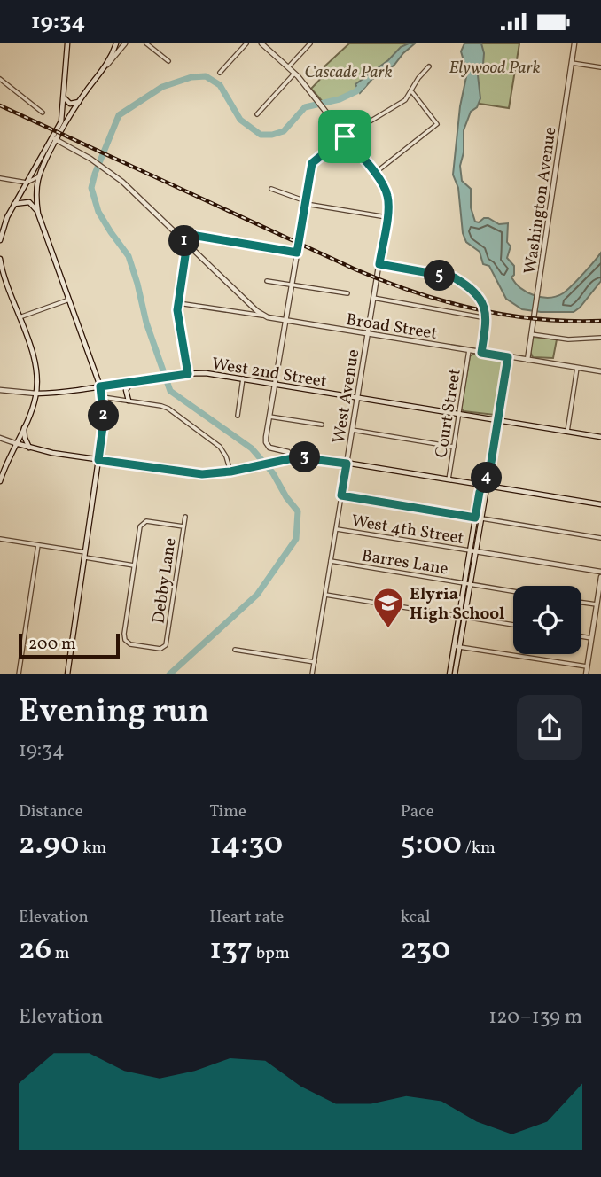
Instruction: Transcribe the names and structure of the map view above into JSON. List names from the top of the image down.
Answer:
{
  "streets": {
    "main road": [
      "Washington Avenue",
      "Broad Street",
      "West 2nd Street",
      "West Avenue"
    ],
    "street": [
      "Court Street",
      "West 4th Street",
      "Barres Lane",
      "Debby Lane"
    ]
  },
  "crossings": [
    ["Washington Avenue", "Broad Street"],
    ["Broad Street", "West Avenue"],
    ["Broad Street", "Court Street"],
    ["West 2nd Street", "West Avenue"],
    ["West 2nd Street", "Court Street"],
    ["West Avenue", "West 4th Street"],
    ["West Avenue", "Barres Lane"]
  ],
  "parks": ["Elywood Park", "Cascade Park"],
  "places": {
    "school or university": ["Elyria High School"]
  },
  "scale_bar": "200 m",
  "page": {
    "status": "19:34",
    "pins": [
      "1",
      "5",
      "2",
      "3",
      "4"
    ],
    "scale": "200 m",
    "heading": ["Evening run", "19:34"],
    "stats": [
      ["Distance", "2.90 km"],
      ["Time", "14:30"],
      ["Pace", "5:00 /km"],
      ["Elevation", "26 m"],
      ["Heart rate", "137 bpm"],
      ["kcal", "230"]
    ],
    "chart": ["Elevation", "120–139 m"]
  }
}
